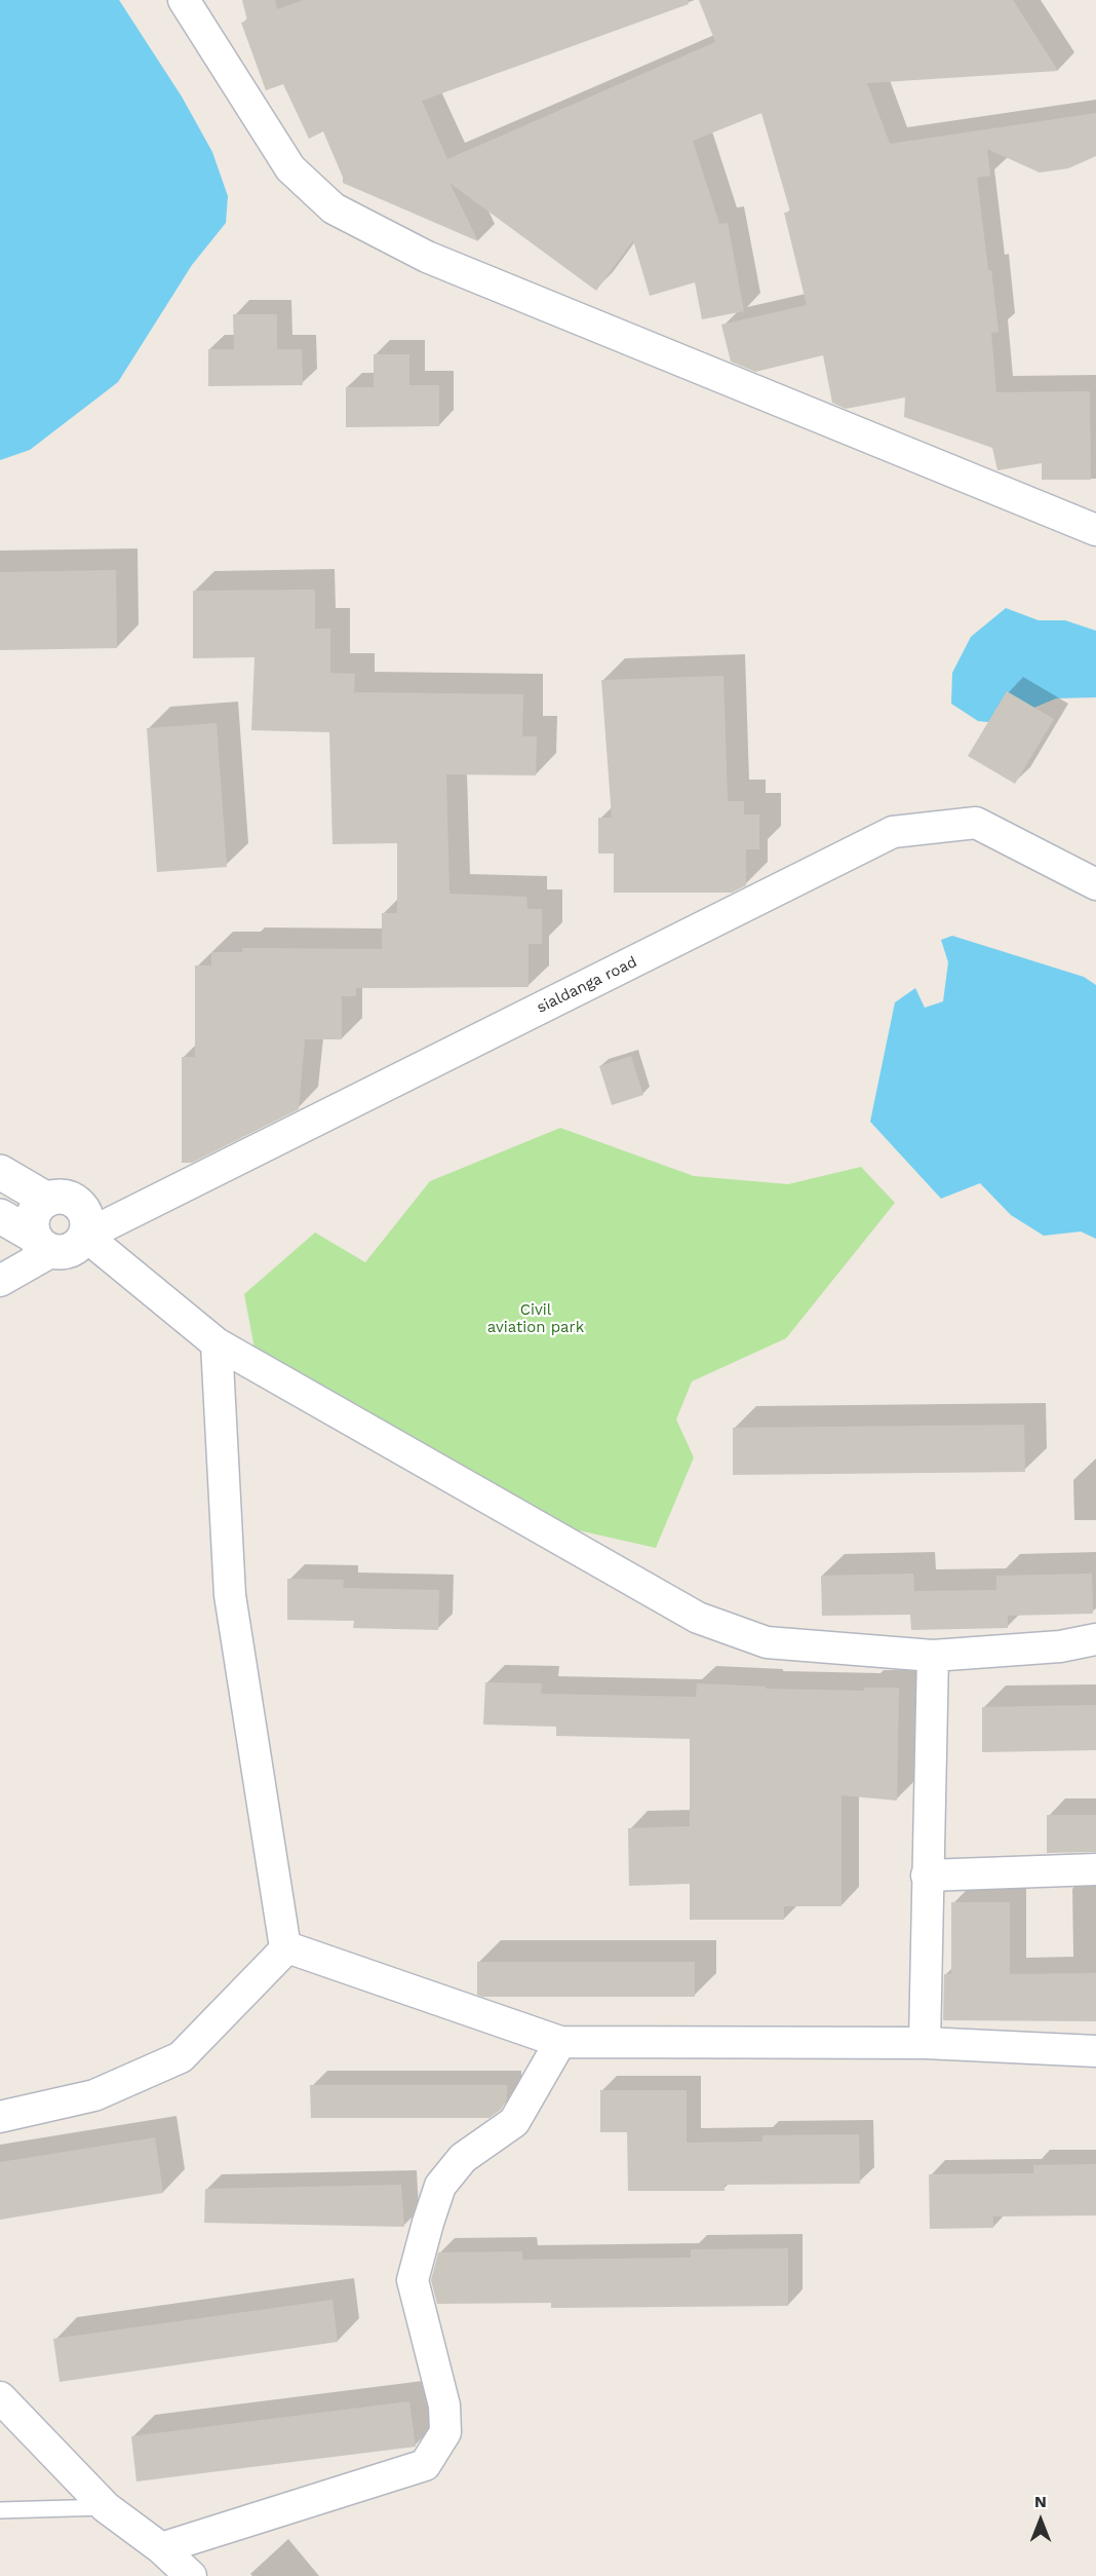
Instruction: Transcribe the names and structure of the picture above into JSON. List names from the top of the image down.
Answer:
{
  "streets": {
    "street": ["sialdanga road"]
  },
  "parks": ["Civil aviation park"],
  "north": "top"
}
